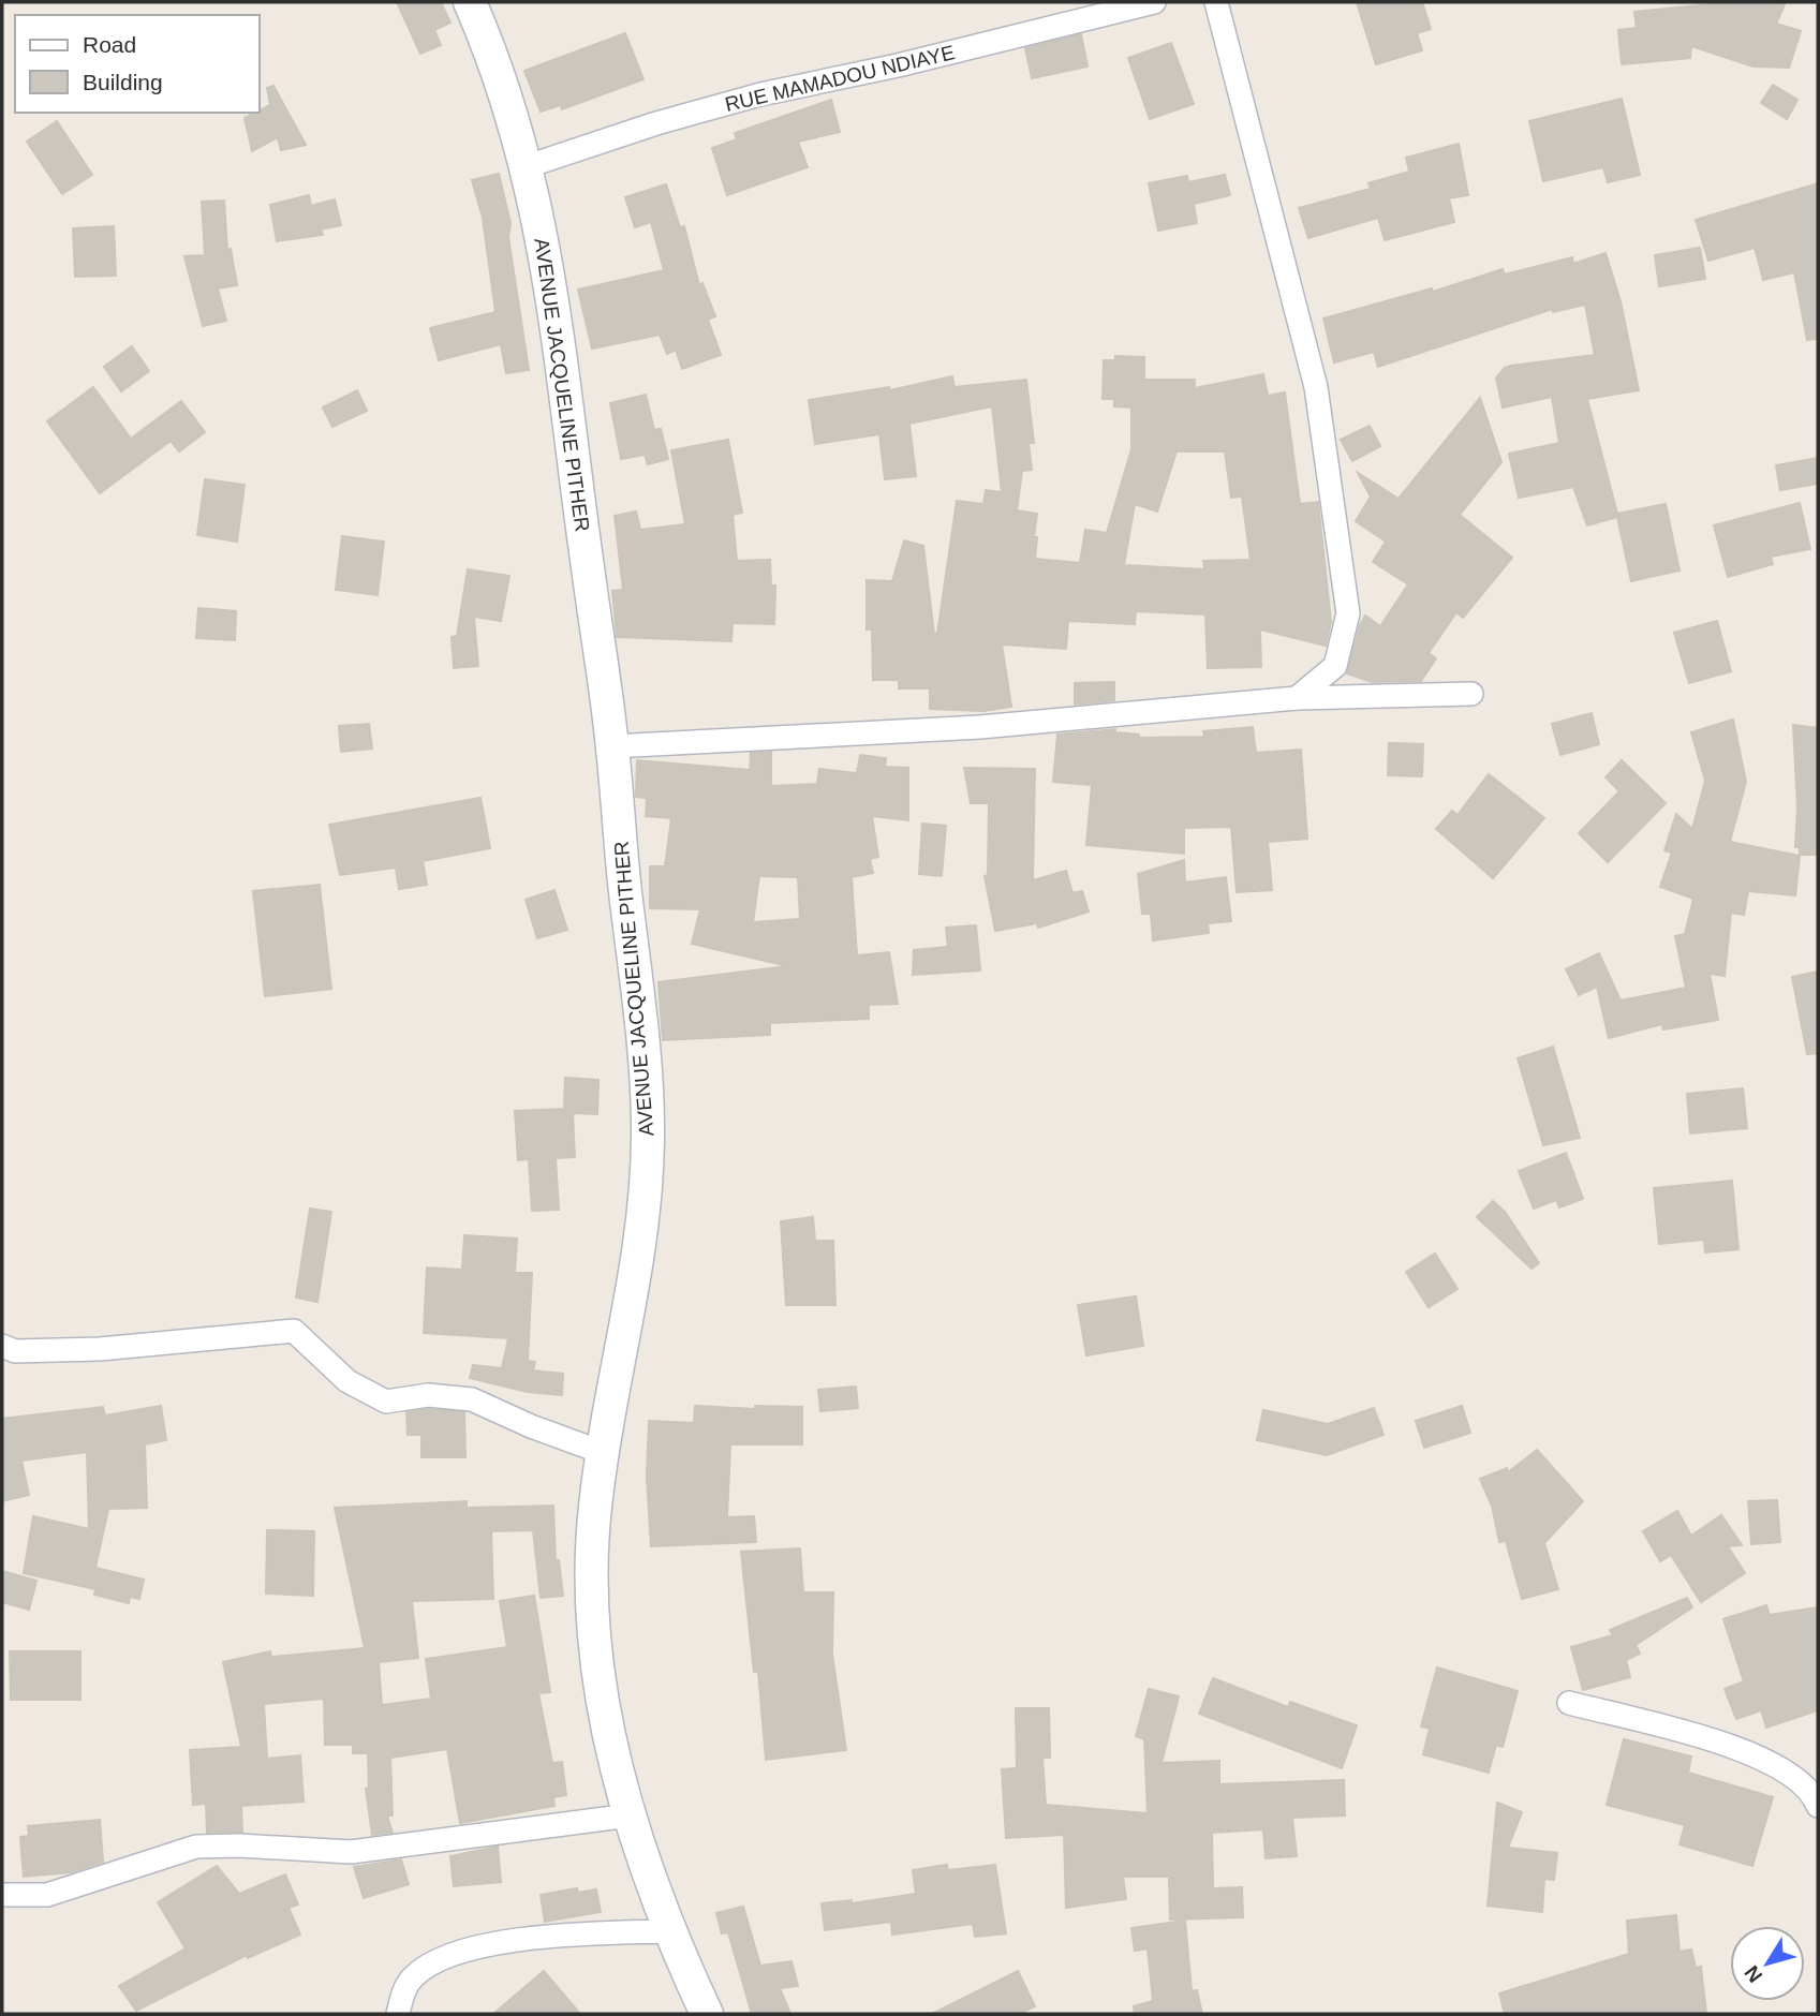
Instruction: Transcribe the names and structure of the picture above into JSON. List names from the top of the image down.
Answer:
{
  "streets": {
    "street": ["RUE MAMADOU NDIAYE", "AVENUE JACQUELINE PITHER"]
  },
  "crossings": [
    ["RUE MAMADOU NDIAYE", "AVENUE JACQUELINE PITHER"]
  ],
  "legend": ["Road", "Building"],
  "north": "bottom left"
}
